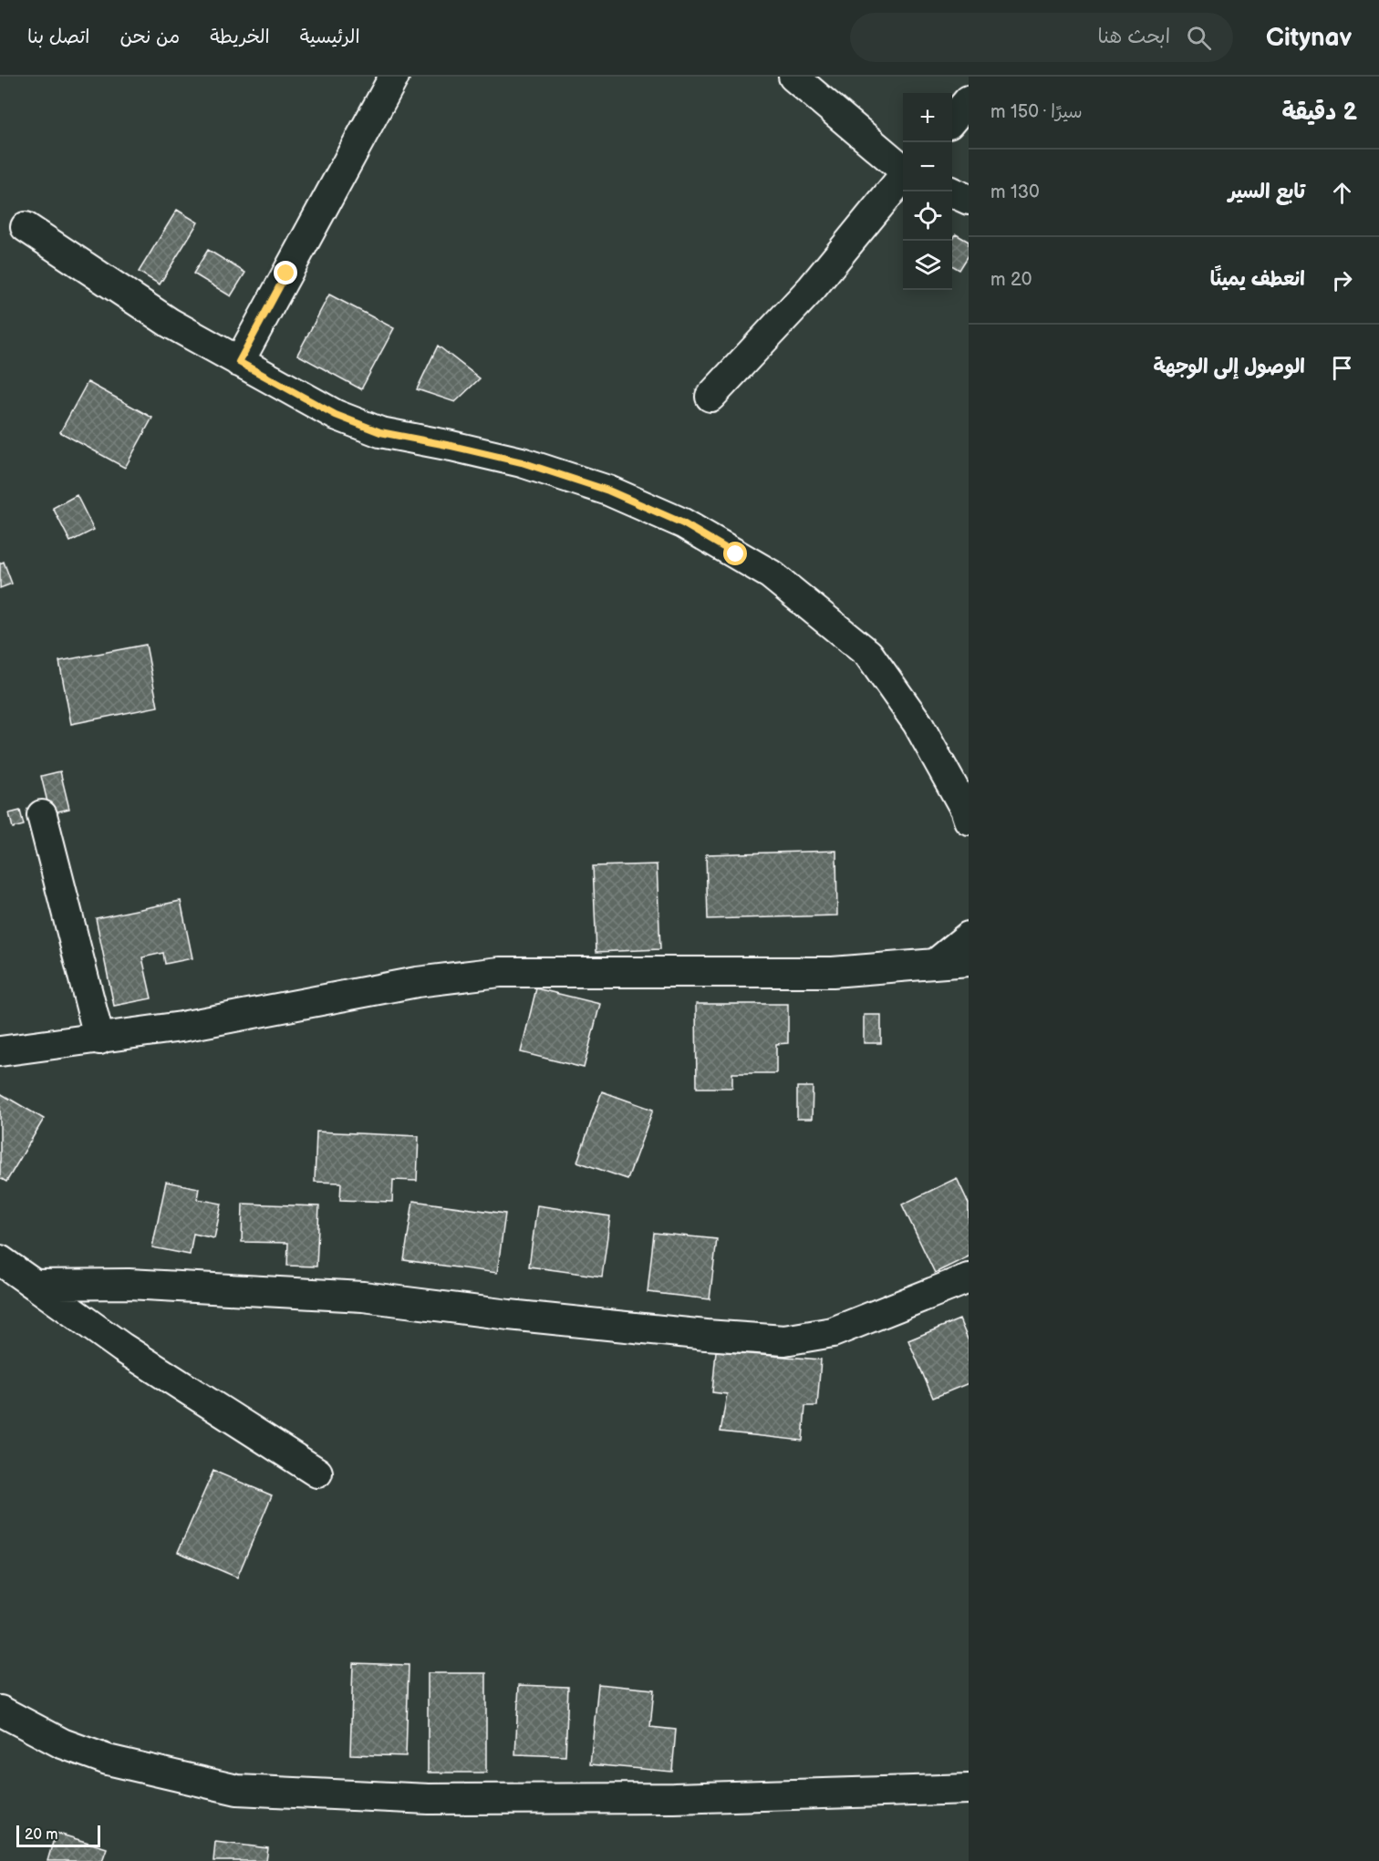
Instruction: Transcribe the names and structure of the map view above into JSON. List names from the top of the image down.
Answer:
{
  "scale_bar": "20 m",
  "page": {
    "header": "Citynav",
    "search": "ابحث هنا",
    "nav": [
      "الرئيسية",
      "الخريطة",
      "من نحن",
      "اتصل بنا"
    ],
    "heading": ["2 دقيقة", "سيرًا · 150 m"],
    "map_buttons": ["+", "−"],
    "list": [
      ["تابع السير", "130 m"],
      ["انعطف يمينًا", "20 m"],
      "الوصول إلى الوجهة"
    ],
    "scale": "20 m"
  }
}
